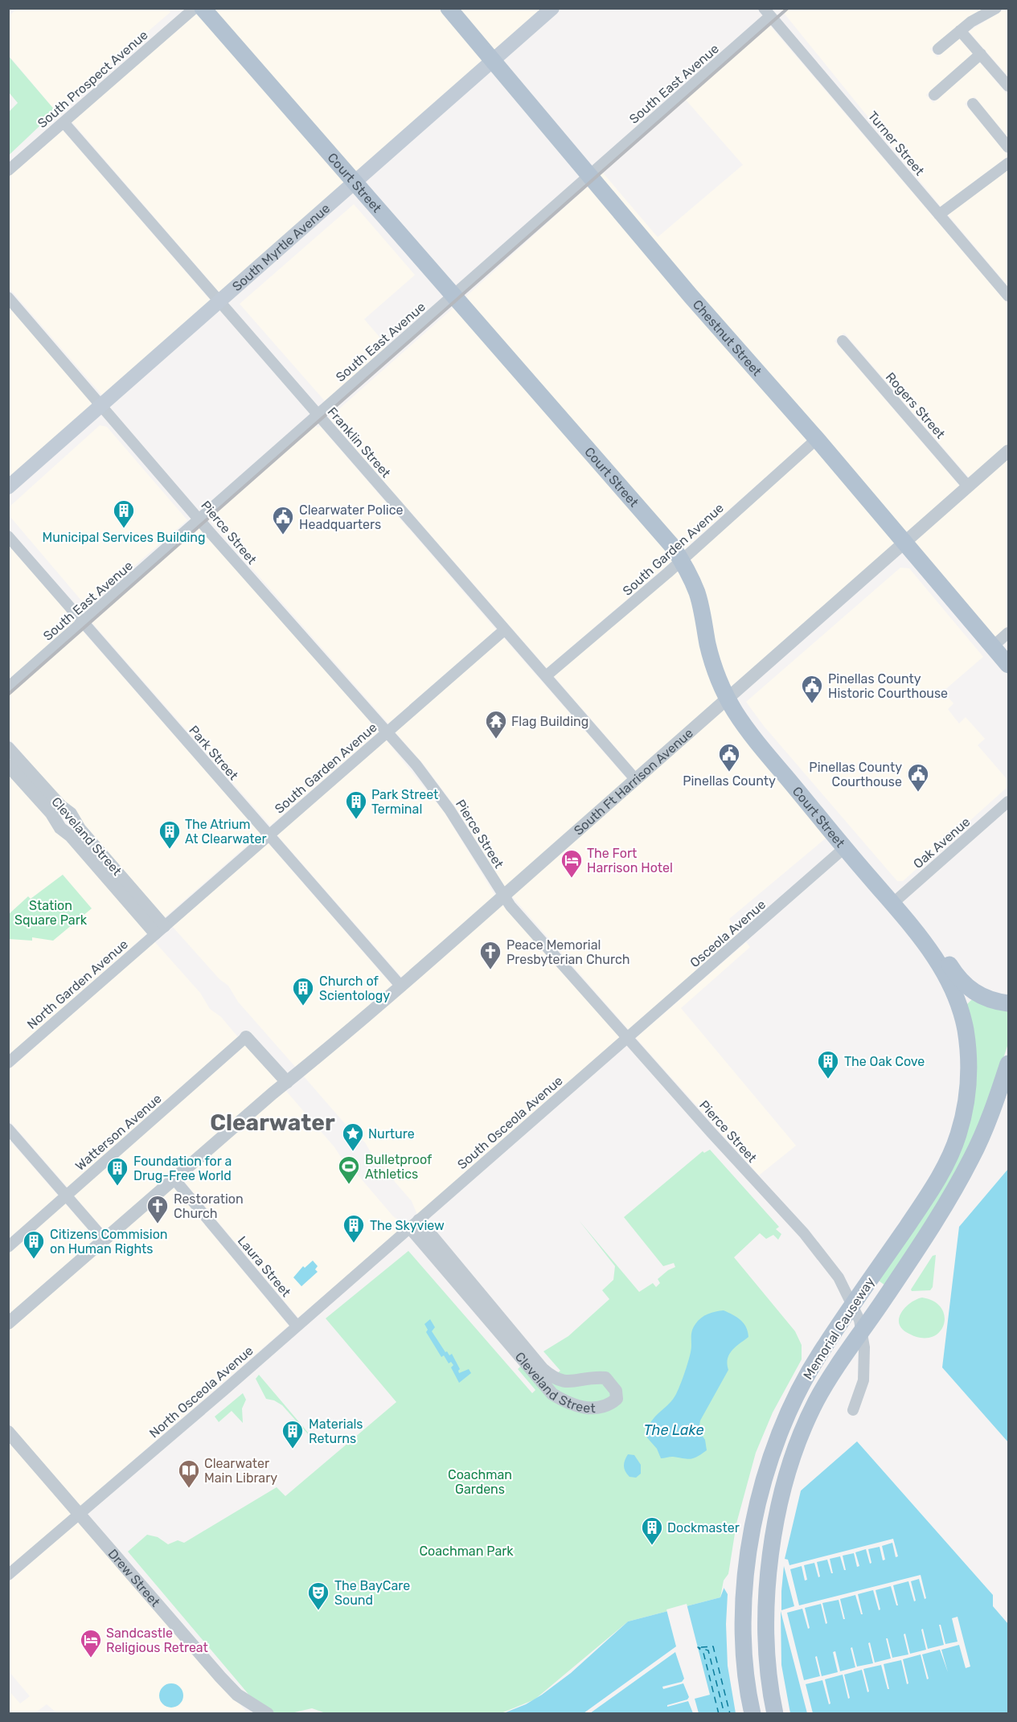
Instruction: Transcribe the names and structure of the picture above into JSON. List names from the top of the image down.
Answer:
{
  "streets": {
    "main road": [
      "Court Street",
      "South Myrtle Avenue",
      "Chestnut Street",
      "Memorial Causeway"
    ],
    "street": [
      "South Prospect Avenue",
      "South East Avenue",
      "Turner Street",
      "Rogers Street",
      "Franklin Street",
      "Pierce Street",
      "South Garden Avenue",
      "Park Street",
      "South Ft Harrison Avenue",
      "Cleveland Street",
      "Oak Avenue",
      "Osceola Avenue",
      "North Garden Avenue",
      "South Osceola Avenue",
      "Watterson Avenue",
      "Laura Street",
      "North Osceola Avenue",
      "Drew Street"
    ]
  },
  "crossings": [
    ["South Prospect Avenue", "Franklin Street"],
    ["South East Avenue", "Turner Street"],
    ["South East Avenue", "Court Street"],
    ["South East Avenue", "Chestnut Street"],
    ["South East Avenue", "Franklin Street"],
    ["South East Avenue", "Pierce Street"],
    ["South East Avenue", "Park Street"],
    ["Court Street", "South Myrtle Avenue"],
    ["Court Street", "South Garden Avenue"],
    ["Court Street", "South Ft Harrison Avenue"],
    ["Court Street", "Oak Avenue"],
    ["Court Street", "Osceola Avenue"],
    ["Court Street", "Memorial Causeway"],
    ["South Myrtle Avenue", "Chestnut Street"],
    ["South Myrtle Avenue", "Franklin Street"],
    ["South Myrtle Avenue", "Pierce Street"],
    ["Chestnut Street", "South Garden Avenue"],
    ["Chestnut Street", "South Ft Harrison Avenue"],
    ["Rogers Street", "South Ft Harrison Avenue"],
    ["Franklin Street", "South Garden Avenue"],
    ["Franklin Street", "South Ft Harrison Avenue"],
    ["Pierce Street", "South Garden Avenue"],
    ["Pierce Street", "South Ft Harrison Avenue"],
    ["Pierce Street", "Osceola Avenue"],
    ["Pierce Street", "South Osceola Avenue"],
    ["South Garden Avenue", "Park Street"],
    ["South Garden Avenue", "Cleveland Street"],
    ["South Garden Avenue", "North Garden Avenue"],
    ["Park Street", "South Ft Harrison Avenue"],
    ["South Ft Harrison Avenue", "Laura Street"],
    ["Cleveland Street", "North Garden Avenue"],
    ["Cleveland Street", "South Osceola Avenue"],
    ["Cleveland Street", "North Osceola Avenue"],
    ["Osceola Avenue", "South Osceola Avenue"],
    ["South Osceola Avenue", "North Osceola Avenue"],
    ["Laura Street", "North Osceola Avenue"],
    ["North Osceola Avenue", "Drew Street"]
  ],
  "districts": ["Clearwater"],
  "water": ["The Lake"],
  "parks": ["Station Square Park", "Coachman Gardens", "Coachman Park"],
  "places": {
    "building": [
      "Municipal Services Building",
      "Park Street Terminal",
      "The Atrium At Clearwater",
      "Church of Scientology",
      "The Oak Cove",
      "Foundation for a Drug-Free World",
      "The Skyview",
      "Citizens Commision on Human Rights",
      "Materials Returns",
      "Dockmaster"
    ],
    "public building": [
      "Clearwater Police Headquarters",
      "Pinellas County Historic Courthouse",
      "Pinellas County",
      "Pinellas County Courthouse"
    ],
    "temple": ["Flag Building"],
    "hotel": ["The Fort Harrison Hotel", "Sandcastle Religious Retreat"],
    "church": ["Peace Memorial Presbyterian Church", "Restoration Church"],
    "place": ["Nurture"],
    "sports": ["Bulletproof Athletics"],
    "library": ["Clearwater Main Library"],
    "theatre": ["The BayCare Sound"]
  }
}
